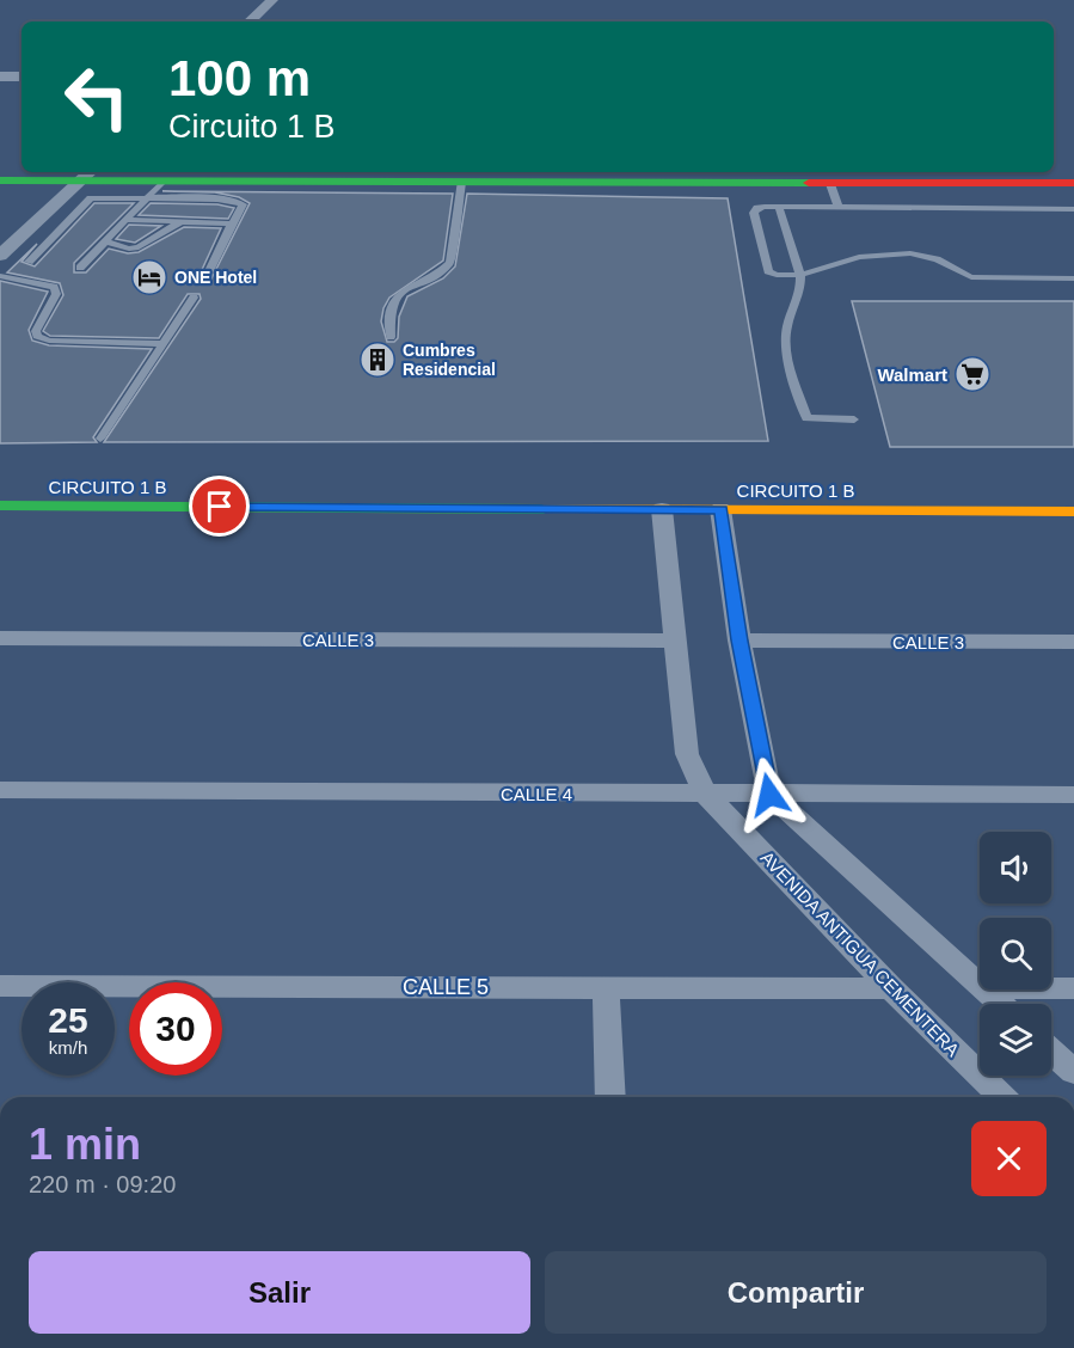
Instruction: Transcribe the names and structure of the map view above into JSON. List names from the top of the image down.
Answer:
{
  "streets": {
    "main road": ["CIRCUITO 1 B"],
    "street": [
      "CALLE 3",
      "CALLE 4",
      "AVENIDA ANTIGUA CEMENTERA",
      "CALLE 5"
    ]
  },
  "crossings": [
    ["CIRCUITO 1 B", "AVENIDA ANTIGUA CEMENTERA"],
    ["CALLE 3", "AVENIDA ANTIGUA CEMENTERA"],
    ["CALLE 4", "AVENIDA ANTIGUA CEMENTERA"],
    ["AVENIDA ANTIGUA CEMENTERA", "CALLE 5"]
  ],
  "places": {
    "hotel": ["ONE Hotel"],
    "building": ["Cumbres Residencial"],
    "supermarket": ["Walmart"]
  },
  "page": {
    "turn": ["100 m", "Circuito 1 B"],
    "speed": "25 km/h",
    "limit": "30",
    "heading": ["1 min", "220 m · 09:20"],
    "buttons": ["Salir", "Compartir"]
  }
}
